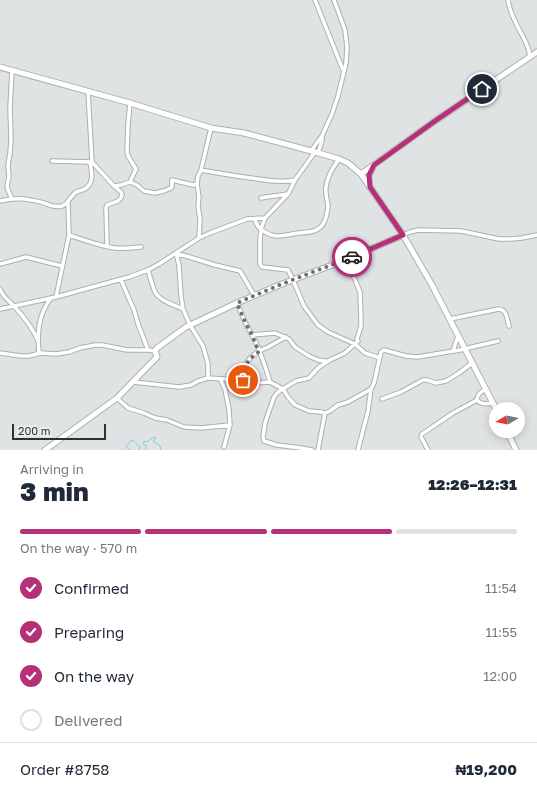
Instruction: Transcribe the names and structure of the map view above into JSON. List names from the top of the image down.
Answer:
{
  "scale_bar": "200 m",
  "north": "left",
  "page": {
    "scale": "200 m",
    "heading": ["3 min", "Arriving in", "12:26–12:31"],
    "panel": ["Order #8758", "₦19,200"],
    "bar": "On the way · 570 m",
    "list": [
      ["Confirmed", "11:54"],
      ["Preparing", "11:55"],
      ["On the way", "12:00"],
      "Delivered"
    ]
  }
}
